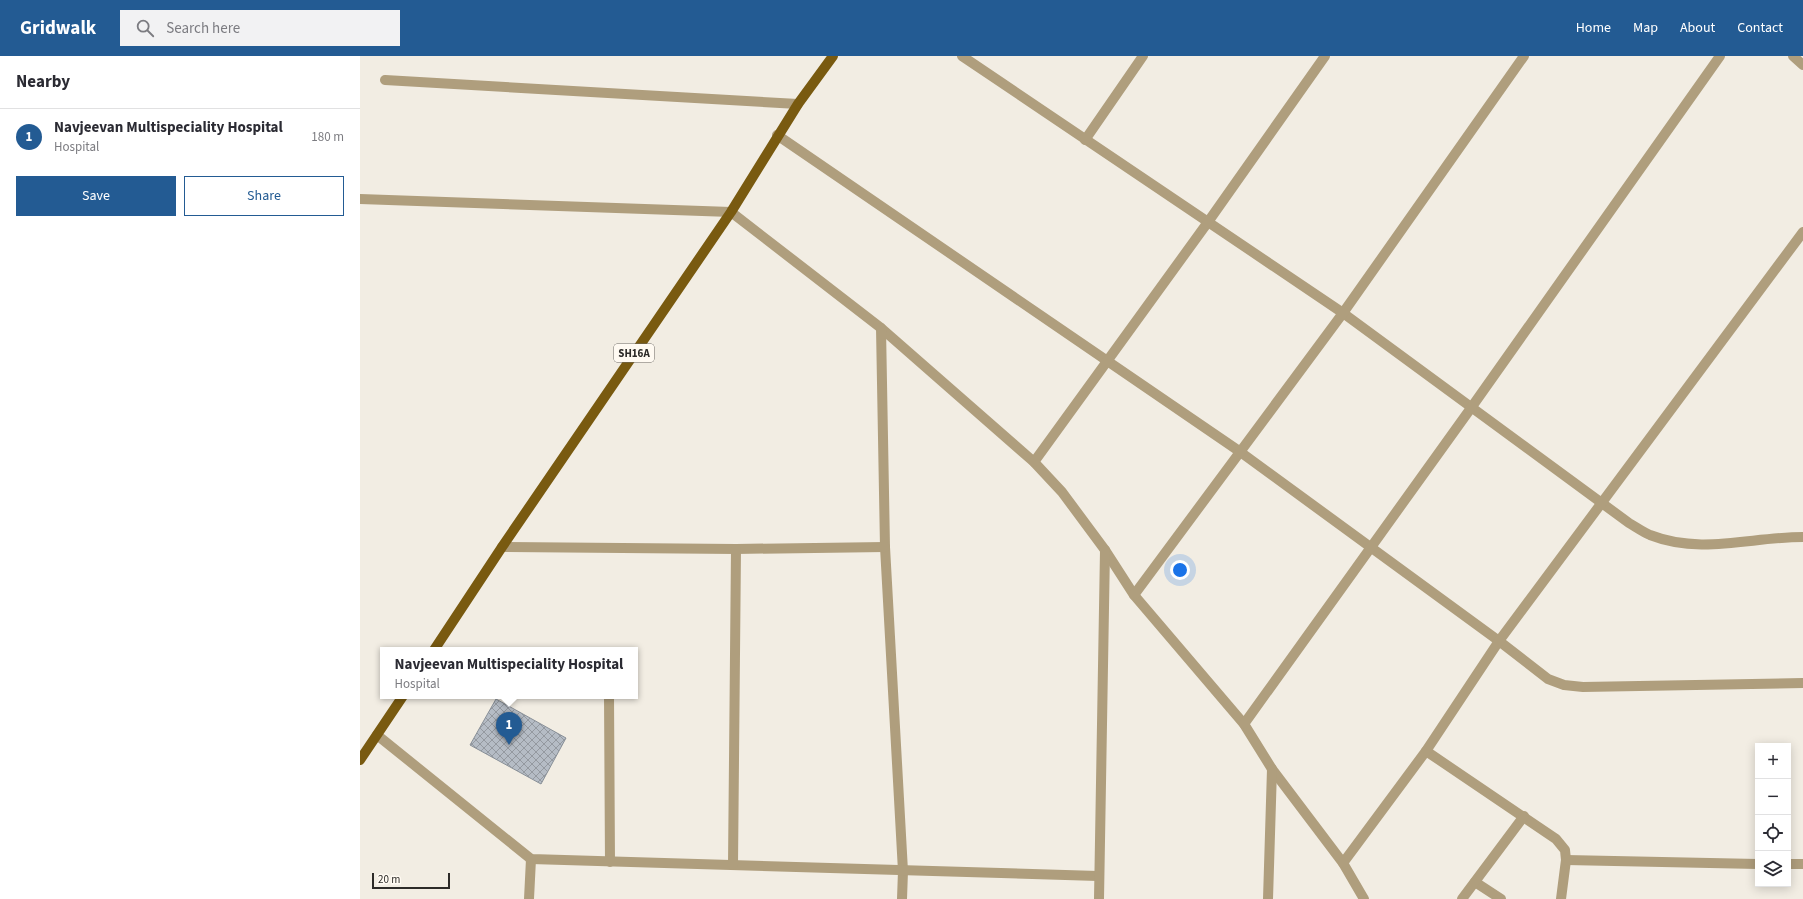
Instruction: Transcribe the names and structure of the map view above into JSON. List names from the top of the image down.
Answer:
{
  "streets": {
    "main road": ["SH16A"]
  },
  "scale_bar": "20 m",
  "page": {
    "header": "Gridwalk",
    "search": "Search here",
    "nav": [
      "Home",
      "Map",
      "About",
      "Contact"
    ],
    "heading": "Nearby",
    "list": [
      {
        "mark": "1",
        "name": "Navjeevan Multispeciality Hospital",
        "note": "Hospital",
        "value": "180 m"
      }
    ],
    "buttons": ["Save", "Share"],
    "popup": ["Navjeevan Multispeciality Hospital", "Hospital"],
    "pins": "1",
    "map_buttons": ["+", "−"],
    "scale": "20 m"
  }
}
